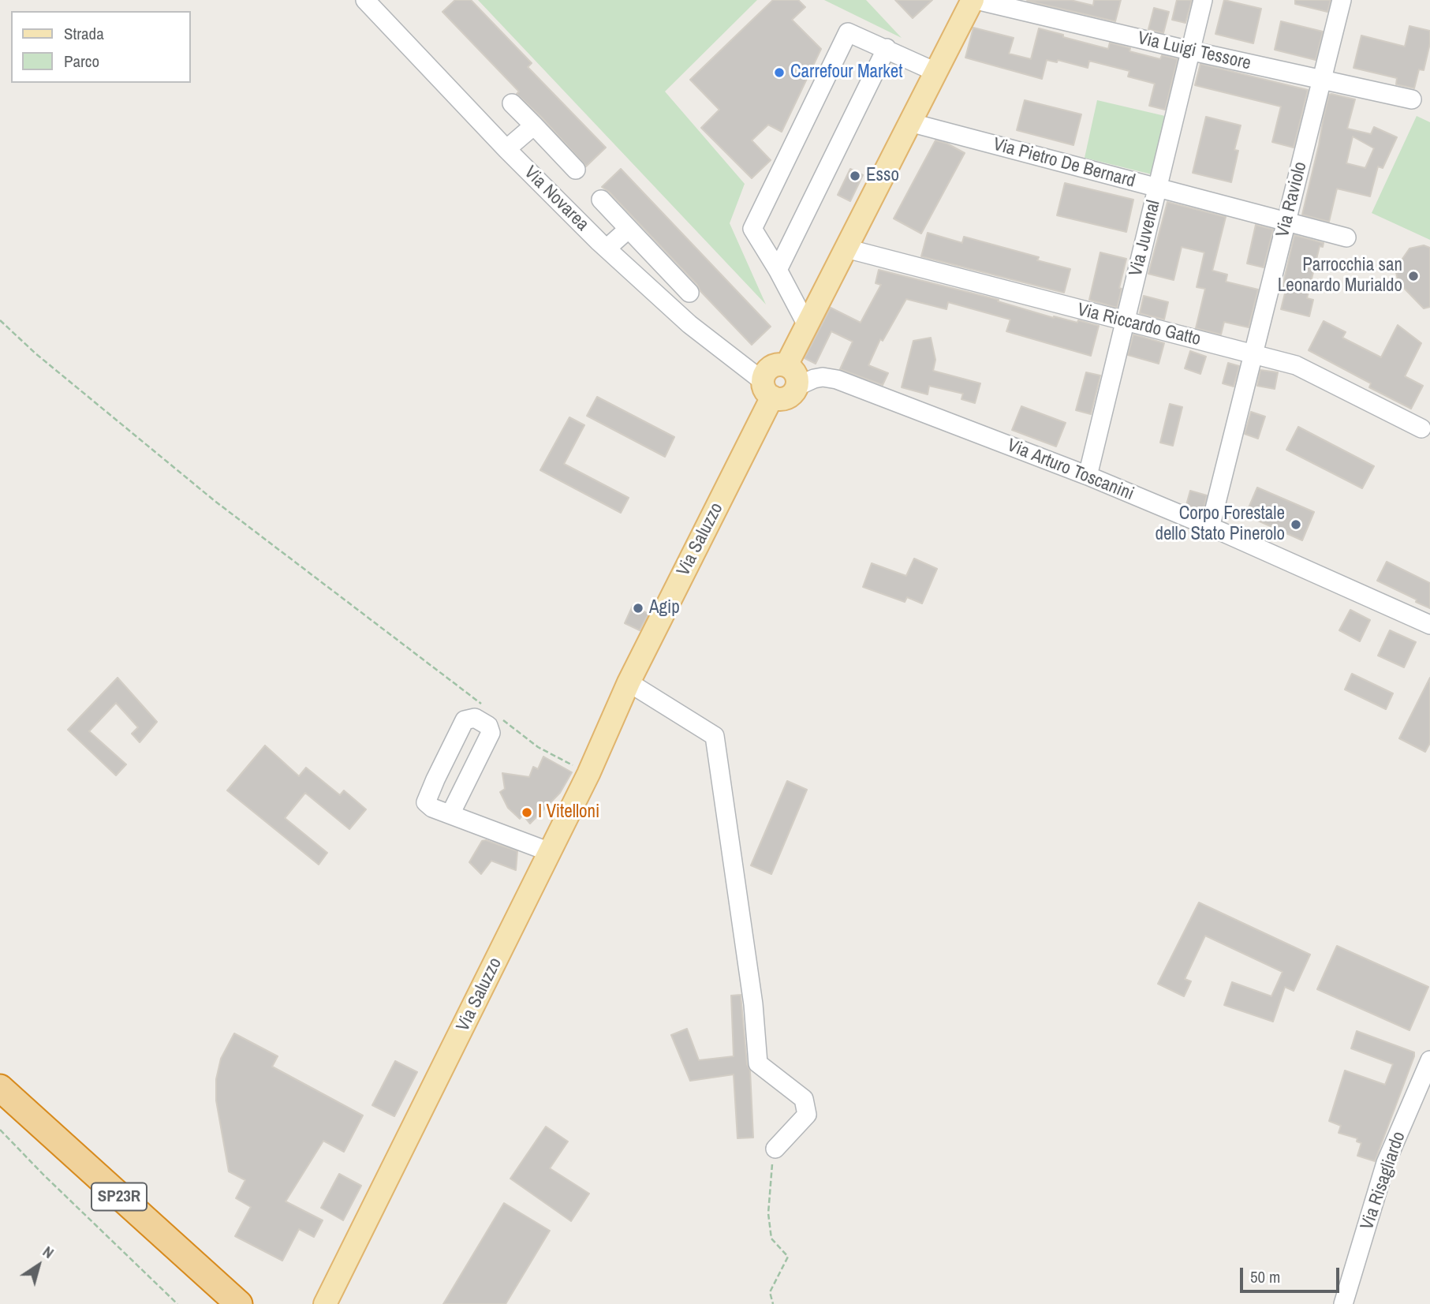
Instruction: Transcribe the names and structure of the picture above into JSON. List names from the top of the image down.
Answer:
{
  "streets": {
    "highway": ["SP23R"],
    "main road": ["Via Saluzzo"],
    "street": [
      "Via Luigi Tessore",
      "Via Pietro De Bernard",
      "Via Novarea",
      "Via Raviolo",
      "Via Juvenal",
      "Via Riccardo Gatto",
      "Via Arturo Toscanini",
      "Via Risagliardo"
    ]
  },
  "crossings": [
    ["Via Luigi Tessore", "Via Raviolo"],
    ["Via Luigi Tessore", "Via Juvenal"],
    ["Via Pietro De Bernard", "Via Raviolo"],
    ["Via Pietro De Bernard", "Via Juvenal"],
    ["Via Novarea", "Via Arturo Toscanini"],
    ["Via Novarea", "Via Saluzzo"],
    ["Via Raviolo", "Via Riccardo Gatto"],
    ["Via Raviolo", "Via Arturo Toscanini"],
    ["Via Juvenal", "Via Riccardo Gatto"],
    ["Via Juvenal", "Via Arturo Toscanini"],
    ["Via Arturo Toscanini", "Via Saluzzo"]
  ],
  "places": [
    "Carrefour Market",
    "Esso",
    "Parrocchia san Leonardo Murialdo",
    "Corpo Forestale dello Stato Pinerolo",
    "Agip",
    "I Vitelloni"
  ],
  "legend": ["Strada", "Parco"],
  "scale_bar": "50 m",
  "north": "top right"
}
